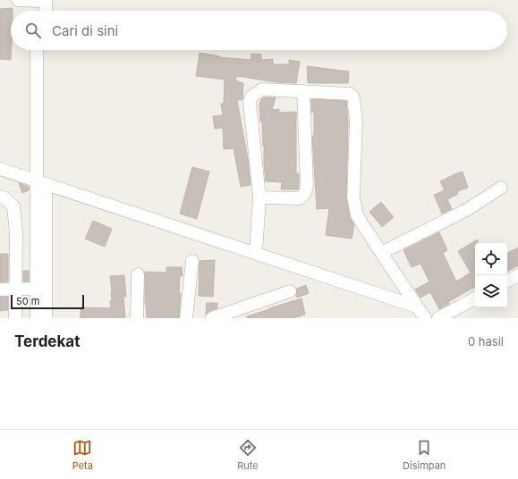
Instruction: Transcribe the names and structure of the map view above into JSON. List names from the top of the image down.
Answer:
{
  "scale_bar": "50 m",
  "page": {
    "search": "Cari di sini",
    "scale": "50 m",
    "heading": ["Terdekat", "0 hasil"],
    "nav": ["Peta", "Rute", "Disimpan"]
  }
}
